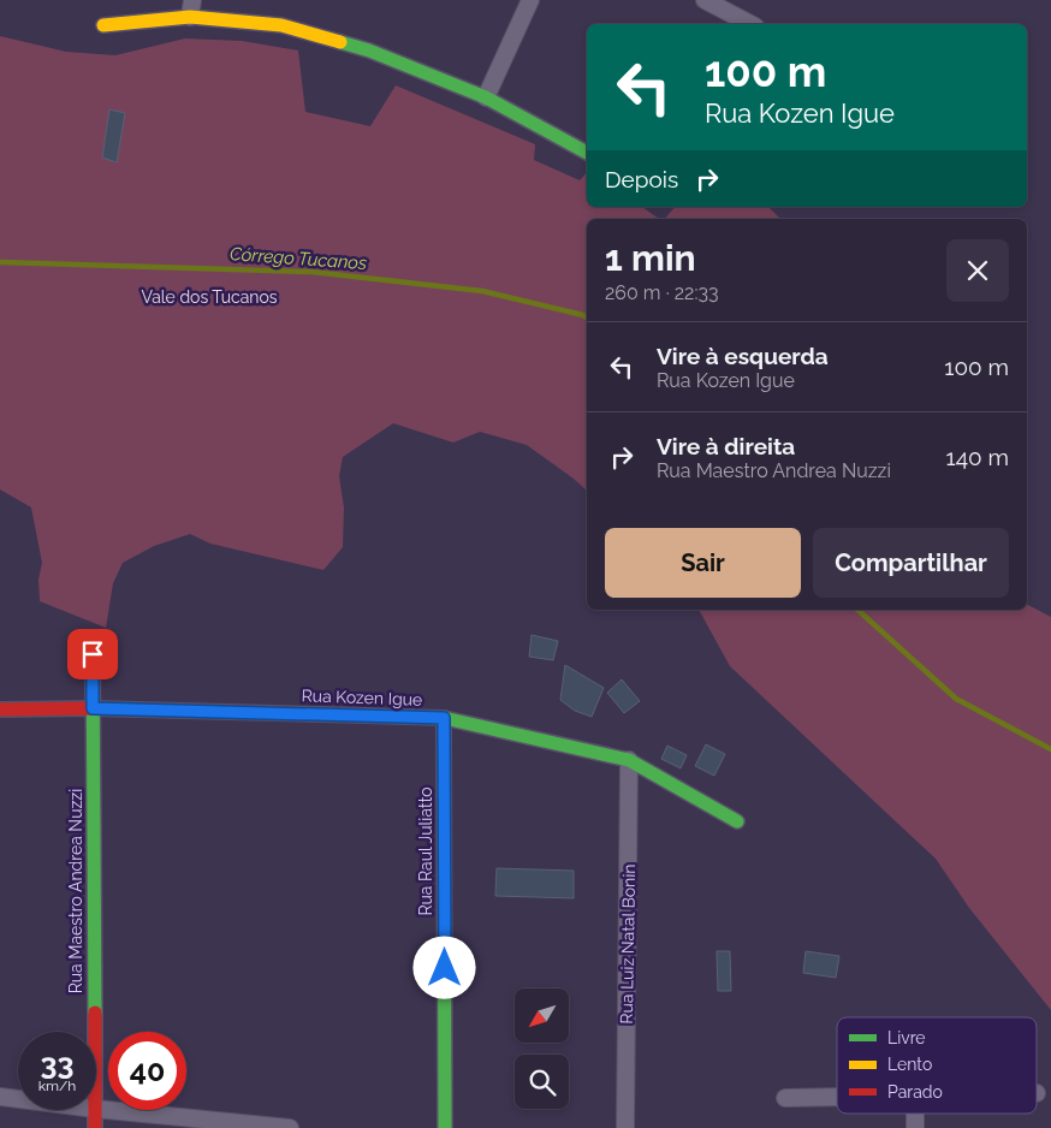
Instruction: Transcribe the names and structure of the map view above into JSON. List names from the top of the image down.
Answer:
{
  "streets": {
    "street": [
      "Rua Kozen Igue",
      "Rua Raul Juliatto",
      "Rua Maestro Andrea Nuzzi",
      "Rua Luiz Natal Bonin"
    ]
  },
  "crossings": [
    ["Rua Kozen Igue", "Rua Raul Juliatto"],
    ["Rua Kozen Igue", "Rua Maestro Andrea Nuzzi"],
    ["Rua Kozen Igue", "Rua Luiz Natal Bonin"]
  ],
  "water": ["Córrego Tucanos"],
  "parks": ["Vale dos Tucanos"],
  "legend": ["Livre", "Lento", "Parado"],
  "north": "bottom left",
  "page": {
    "turn": ["100 m", "Rua Kozen Igue"],
    "then": "Depois",
    "heading": ["1 min", "260 m · 22:33"],
    "list": [
      {
        "name": "Vire à esquerda",
        "note": "Rua Kozen Igue",
        "value": "100 m"
      },
      {
        "name": "Vire à direita",
        "note": "Rua Maestro Andrea Nuzzi",
        "value": "140 m"
      }
    ],
    "buttons": ["Sair", "Compartilhar"],
    "speed": "33 km/h",
    "limit": "40"
  }
}
